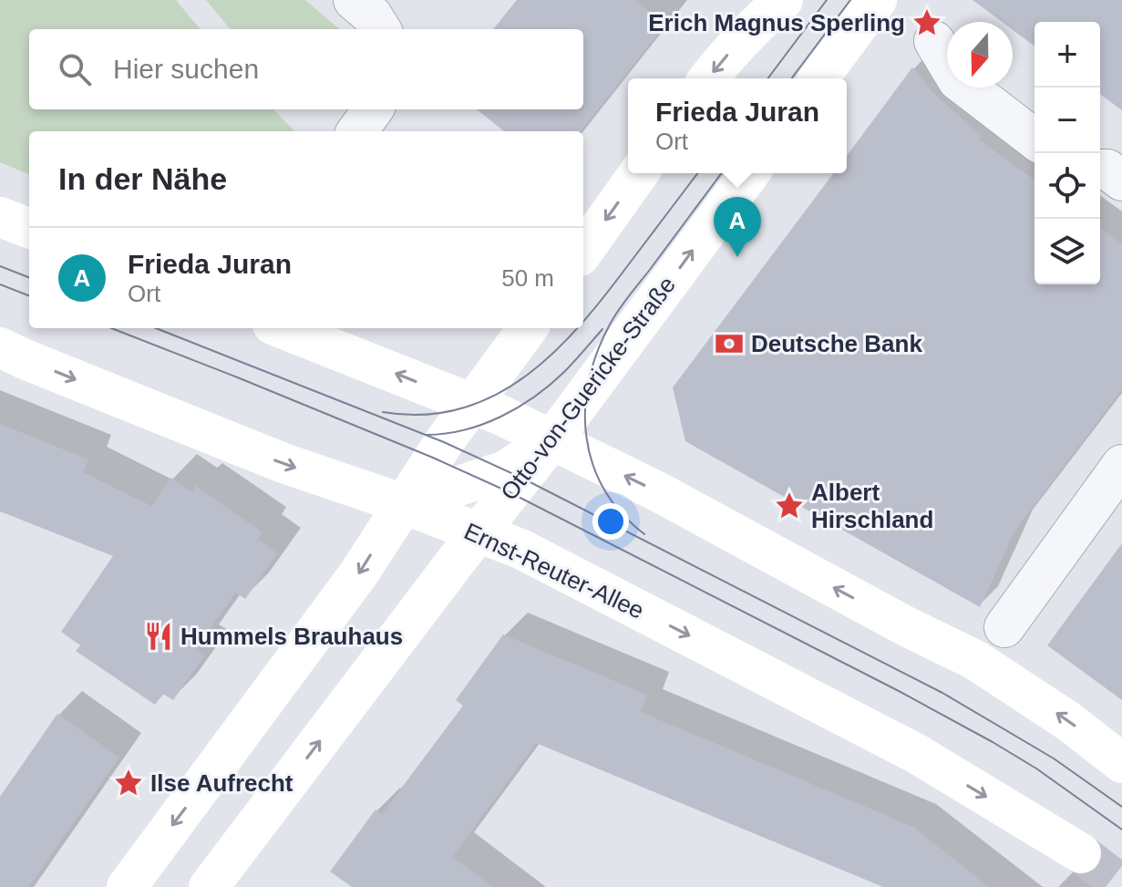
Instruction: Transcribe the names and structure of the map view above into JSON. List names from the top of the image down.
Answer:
{
  "streets": {
    "main road": ["Otto-von-Guericke-Straße", "Ernst-Reuter-Allee"]
  },
  "crossings": [
    ["Otto-von-Guericke-Straße", "Ernst-Reuter-Allee"]
  ],
  "places": {
    "place": ["Erich Magnus Sperling", "Albert Hirschland", "Ilse Aufrecht"],
    "bank": ["Deutsche Bank"],
    "restaurant": ["Hummels Brauhaus"]
  },
  "north": "bottom",
  "page": {
    "map_buttons": ["+", "−"],
    "search": "Hier suchen",
    "popup": ["Frieda Juran", "Ort"],
    "heading": "In der Nähe",
    "pins": "A",
    "list": [
      {
        "mark": "A",
        "name": "Frieda Juran",
        "note": "Ort",
        "value": "50 m"
      }
    ]
  }
}
